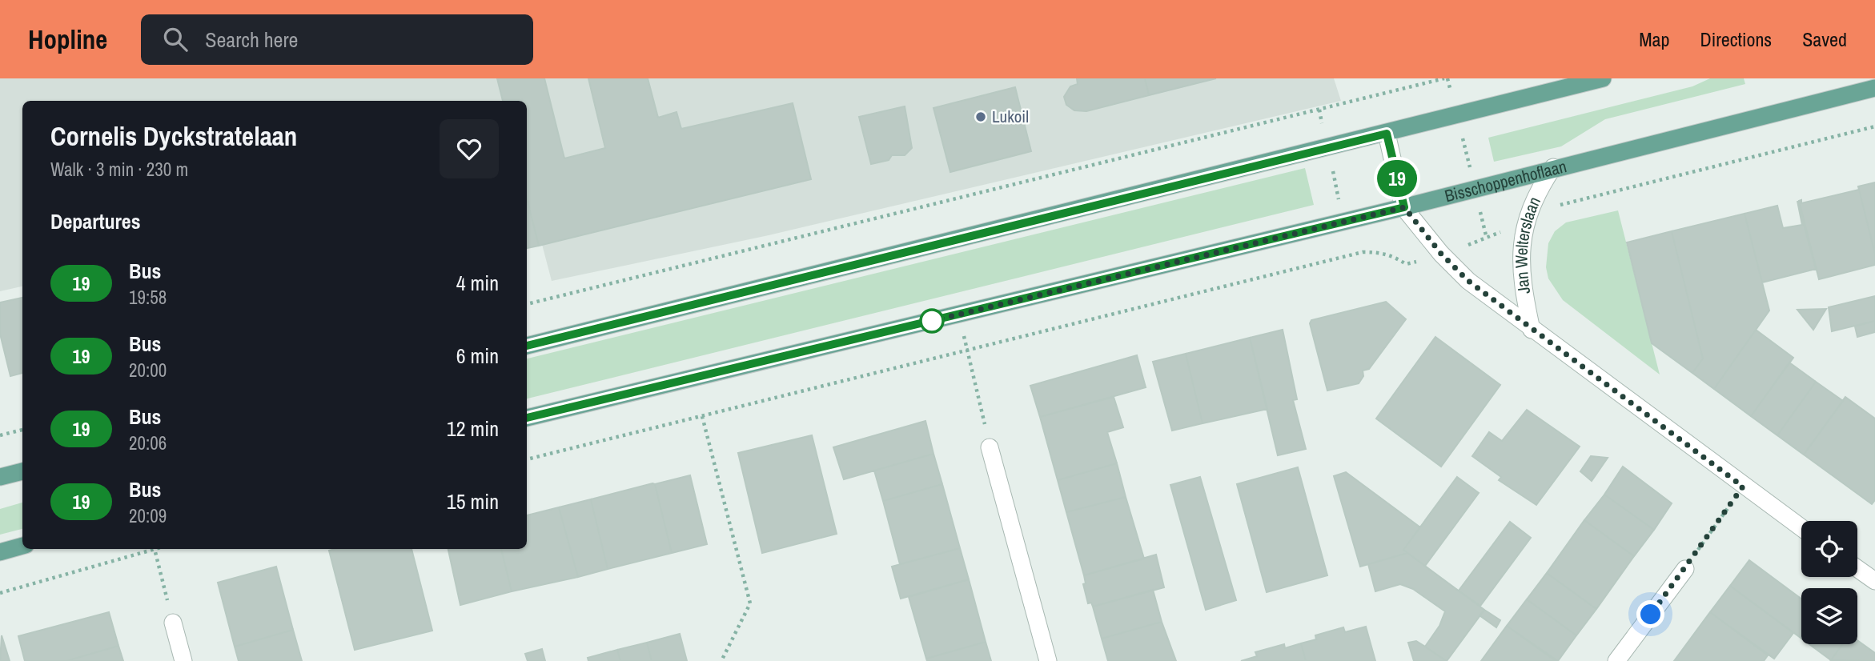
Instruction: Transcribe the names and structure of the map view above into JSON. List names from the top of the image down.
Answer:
{
  "streets": {
    "main road": ["Bisschoppenhoflaan"],
    "street": ["Jan Welterslaan"]
  },
  "crossings": [
    ["Bisschoppenhoflaan", "Jan Welterslaan"]
  ],
  "places": ["Lukoil"],
  "lines": ["bus line 19"],
  "page": {
    "header": "Hopline",
    "search": "Search here",
    "nav": ["Map", "Directions", "Saved"],
    "on_map": "19",
    "heading": [
      ["Cornelis Dyckstratelaan", "Walk · 3 min · 230 m"],
      "Departures"
    ],
    "list": [
      {
        "mark": "19",
        "name": "Bus",
        "note": "19:58",
        "value": "4 min"
      },
      {
        "mark": "19",
        "name": "Bus",
        "note": "20:00",
        "value": "6 min"
      },
      {
        "mark": "19",
        "name": "Bus",
        "note": "20:06",
        "value": "12 min"
      },
      {
        "mark": "19",
        "name": "Bus",
        "note": "20:09",
        "value": "15 min"
      }
    ]
  }
}
